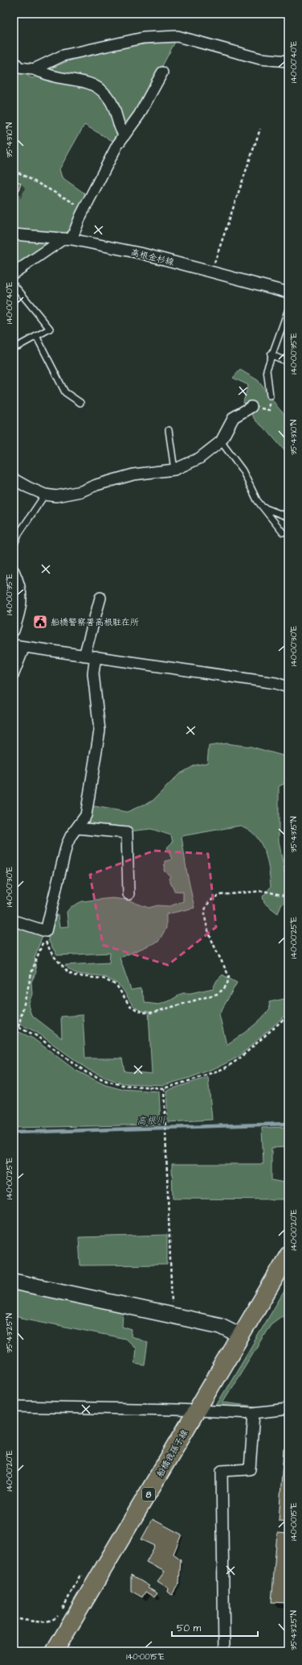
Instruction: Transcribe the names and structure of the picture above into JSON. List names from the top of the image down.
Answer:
{
  "streets": {
    "main road": ["船橋我孫子線", "8"],
    "street": ["高根金杉線"]
  },
  "water": ["高根川"],
  "places": {
    "public building": ["船橋警察署高根駐在所"]
  },
  "scale_bar": "50 m",
  "coordinates": [
    "140°00'40\"E",
    "35°43'10\"N",
    "140°00'35\"E",
    "140°00'30\"E",
    "35°43'15\"N",
    "140°00'25\"E",
    "140°00'20\"E",
    "35°43'25\"N",
    "140°00'15\"E"
  ]
}
